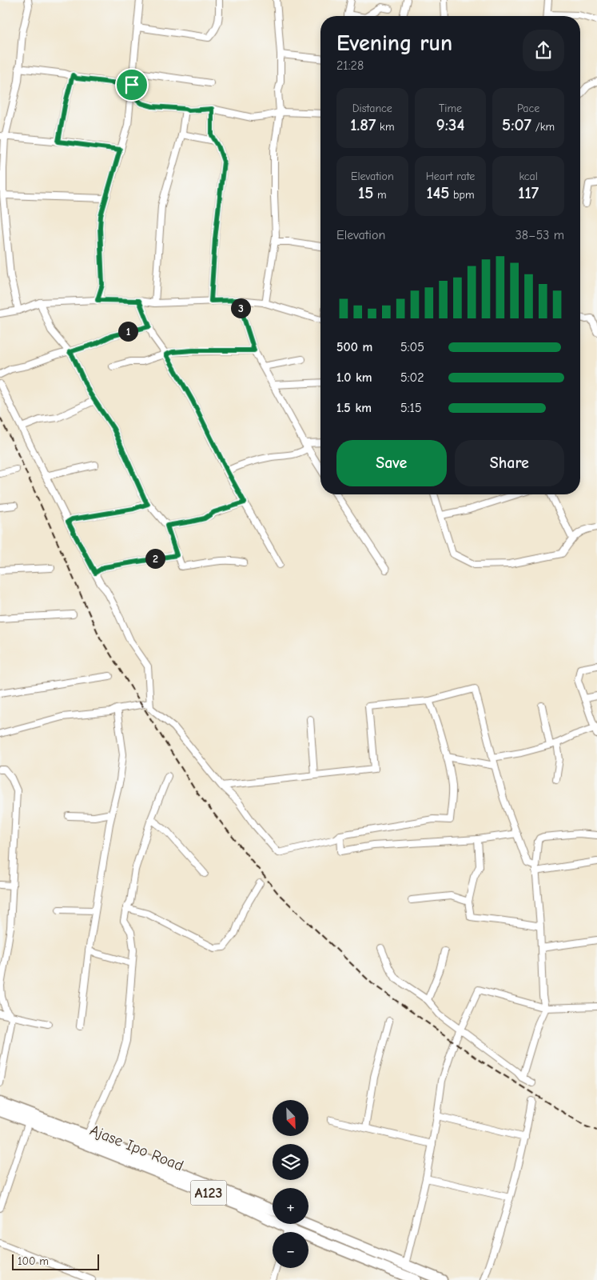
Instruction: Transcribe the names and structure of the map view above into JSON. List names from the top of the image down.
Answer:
{
  "streets": {
    "highway": ["Ajase Ipo Road", "A123"]
  },
  "scale_bar": "100 m",
  "north": "bottom right",
  "page": {
    "heading": ["Evening run", "21:28"],
    "stats": [
      ["Distance", "1.87 km"],
      ["Time", "9:34"],
      ["Pace", "5:07 /km"],
      ["Elevation", "15 m"],
      ["Heart rate", "145 bpm"],
      ["kcal", "117"]
    ],
    "chart": ["Elevation", "38–53 m"],
    "pins": ["3", "1", "2"],
    "list": [
      {
        "name": "500 m",
        "note": "5:05"
      },
      {
        "name": "1.0 km",
        "note": "5:02"
      },
      {
        "name": "1.5 km",
        "note": "5:15"
      }
    ],
    "buttons": ["Save", "Share"],
    "map_buttons": ["+", "−"],
    "scale": "100 m"
  }
}
